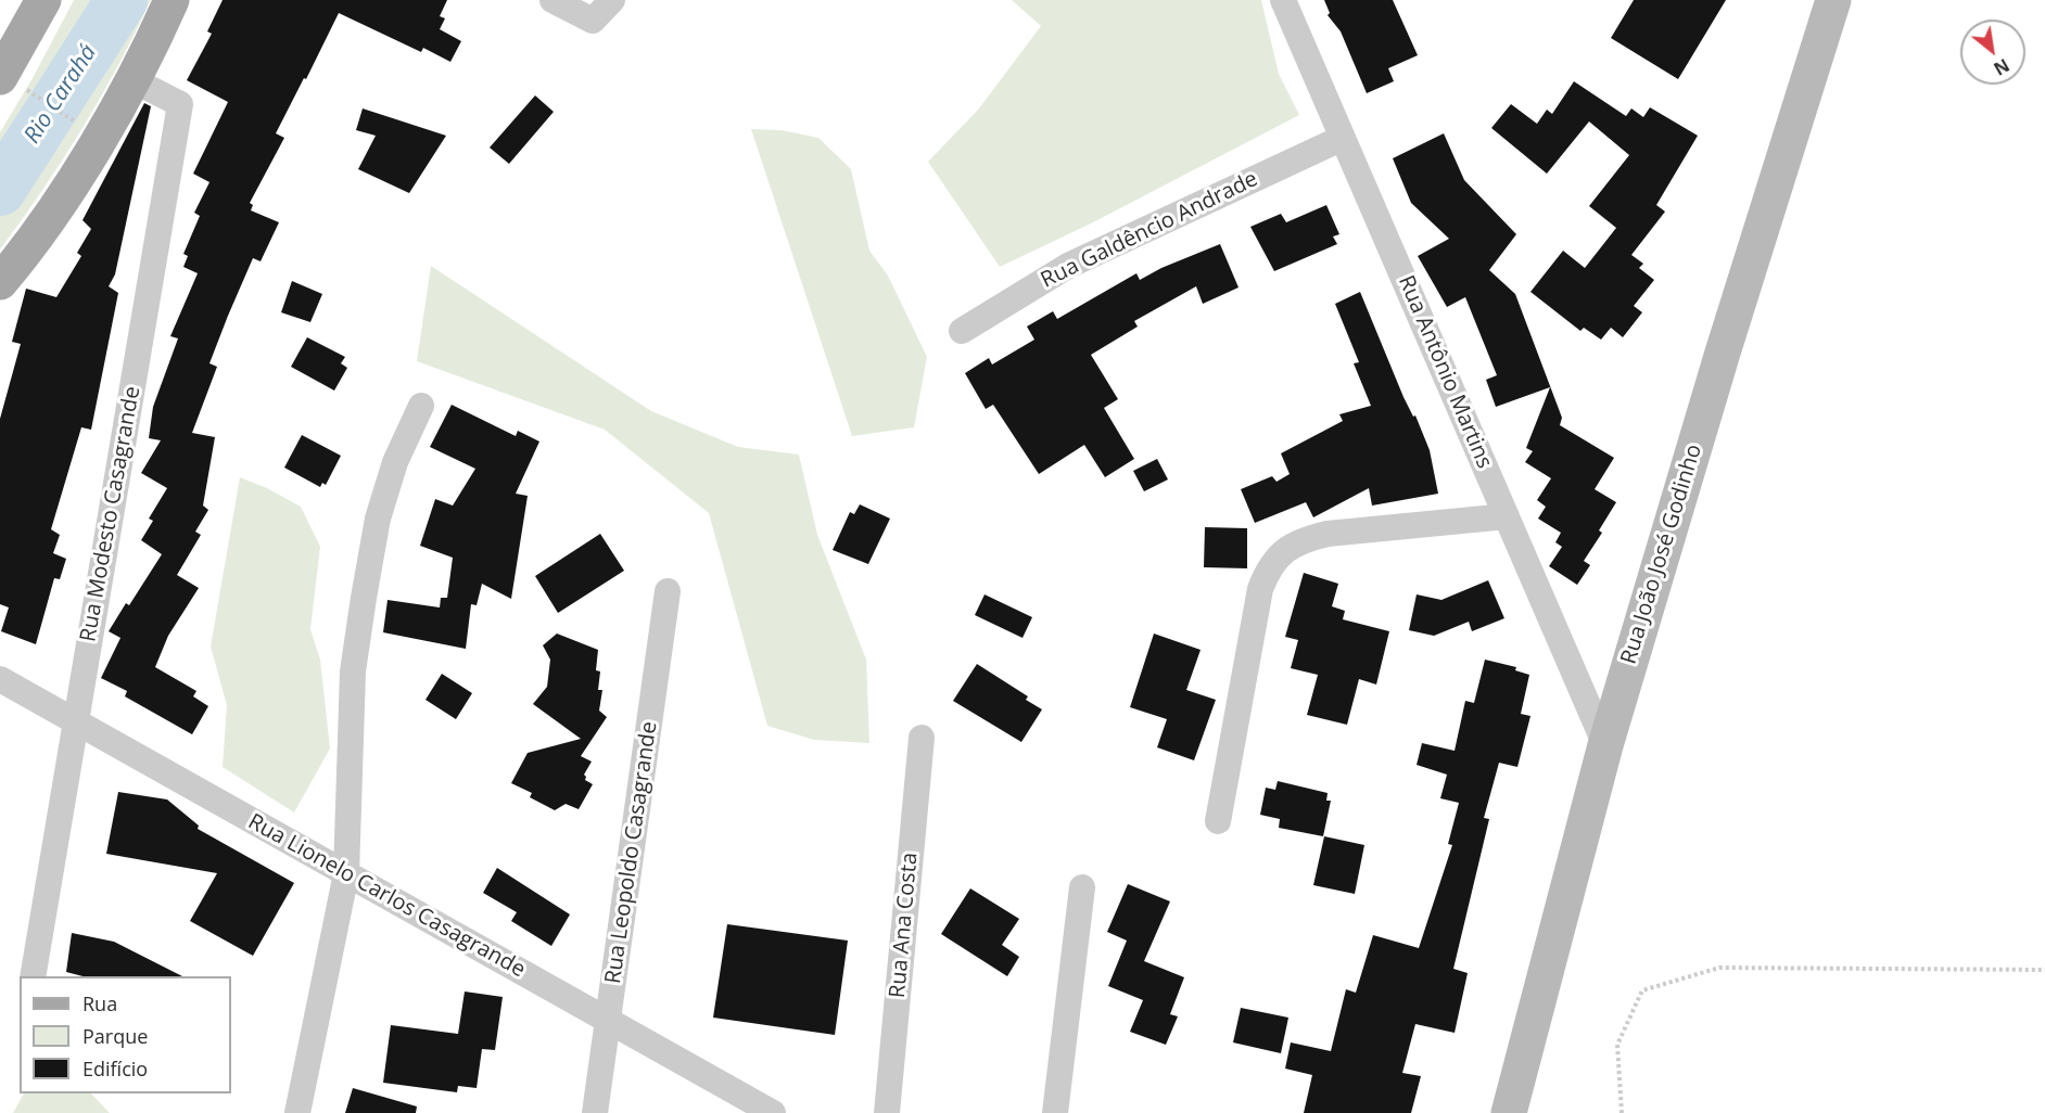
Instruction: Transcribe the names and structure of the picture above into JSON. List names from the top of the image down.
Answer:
{
  "streets": {
    "street": [
      "Rua Galdêncio Andrade",
      "Rua Antônio Martins",
      "Rua Modesto Casagrande",
      "Rua João José Godinho",
      "Rua Leopoldo Casagrande",
      "Rua Lionelo Carlos Casagrande",
      "Rua Ana Costa"
    ]
  },
  "crossings": [
    ["Rua Galdêncio Andrade", "Rua Antônio Martins"],
    ["Rua Antônio Martins", "Rua João José Godinho"],
    ["Rua Modesto Casagrande", "Rua Lionelo Carlos Casagrande"],
    ["Rua Leopoldo Casagrande", "Rua Lionelo Carlos Casagrande"]
  ],
  "water": ["Rio Carahá"],
  "legend": ["Rua", "Parque", "Edifício"],
  "north": "bottom right"
}
